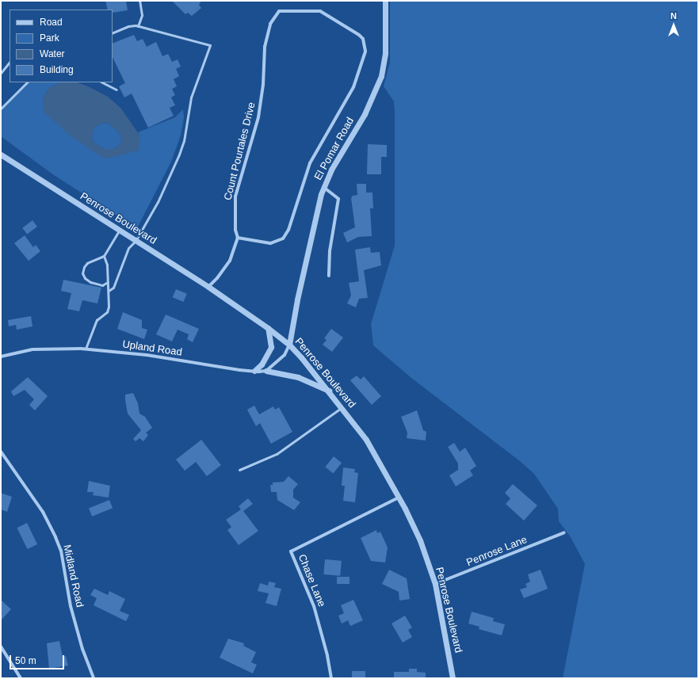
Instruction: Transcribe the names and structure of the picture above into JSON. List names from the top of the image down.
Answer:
{
  "streets": {
    "street": [
      "El Pomar Road",
      "Count Pourtales Drive",
      "Penrose Boulevard",
      "Upland Road",
      "Penrose Lane",
      "Midland Road",
      "Chase Lane"
    ]
  },
  "crossings": [
    ["El Pomar Road", "Penrose Boulevard"],
    ["Count Pourtales Drive", "Penrose Boulevard"],
    ["Penrose Boulevard", "Penrose Lane"],
    ["Penrose Boulevard", "Chase Lane"]
  ],
  "legend": [
    "Road",
    "Park",
    "Water",
    "Building"
  ],
  "scale_bar": "50 m",
  "north": "top"
}
